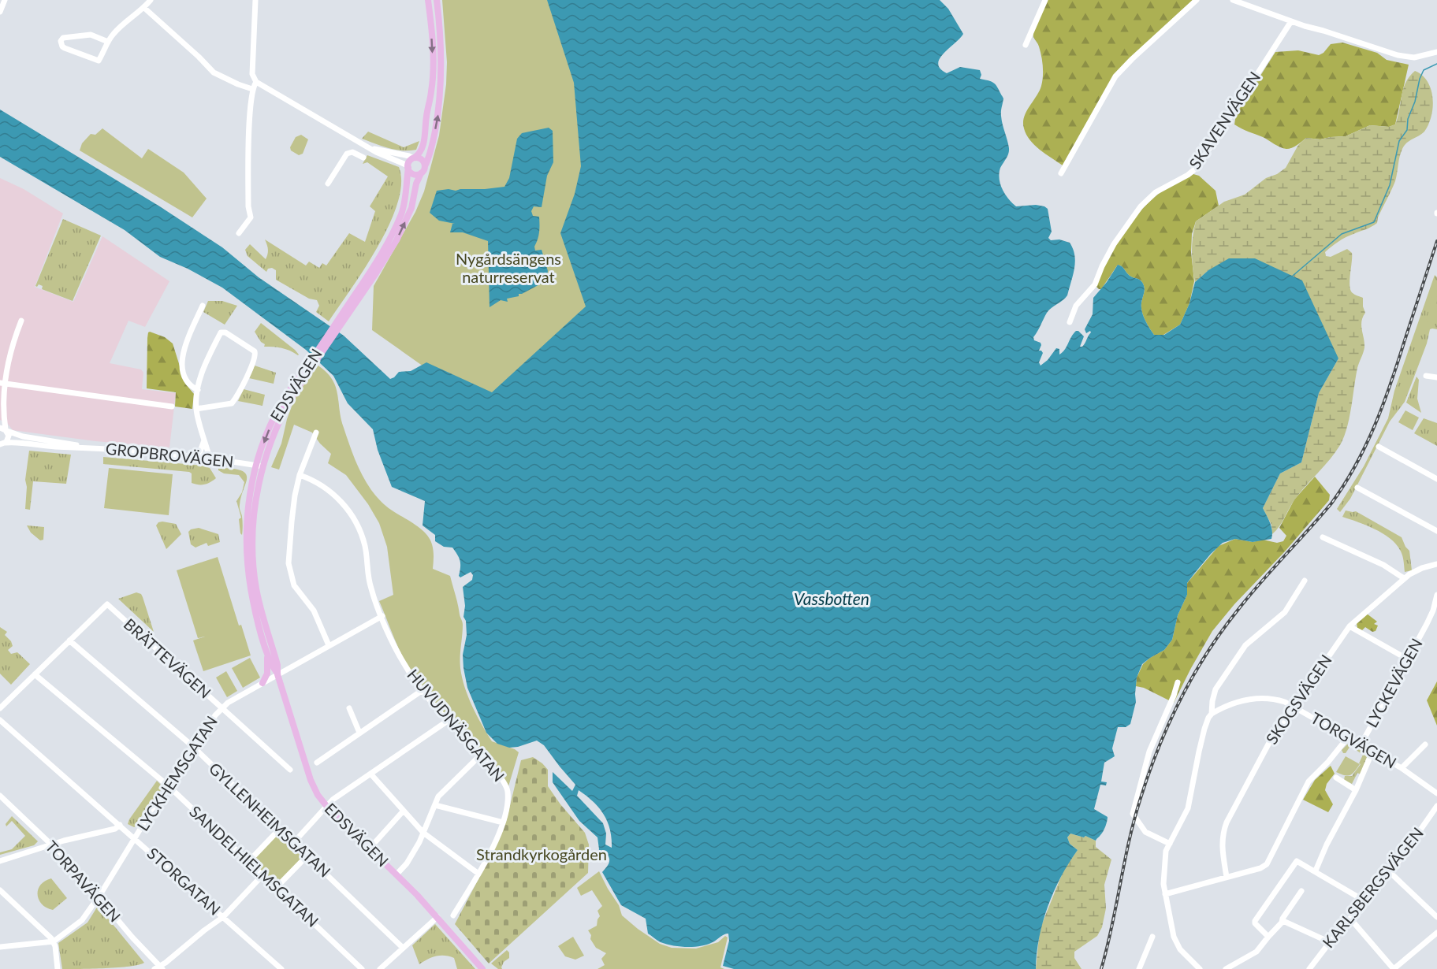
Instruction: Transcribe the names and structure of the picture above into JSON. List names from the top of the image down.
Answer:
{
  "streets": {
    "main road": ["EDSVÄGEN"],
    "street": [
      "SKAVENVÄGEN",
      "GROPBROVÄGEN",
      "BRÄTTEVÄGEN",
      "LYCKEVÄGEN",
      "SKOGSVÄGEN",
      "HUVUDNÄSGATAN",
      "TORGVÄGEN",
      "LYCKHEMSGATAN",
      "GYLLENHEIMSGATAN",
      "SANDELHIELMSGATAN",
      "TORPAVÄGEN",
      "STORGATAN",
      "KARLSBERGSVÄGEN"
    ]
  },
  "crossings": [
    ["EDSVÄGEN", "GROPBROVÄGEN"],
    ["EDSVÄGEN", "LYCKHEMSGATAN"],
    ["BRÄTTEVÄGEN", "LYCKHEMSGATAN"],
    ["BRÄTTEVÄGEN", "GYLLENHEIMSGATAN"],
    ["LYCKEVÄGEN", "TORGVÄGEN"],
    ["SKOGSVÄGEN", "TORGVÄGEN"],
    ["HUVUDNÄSGATAN", "LYCKHEMSGATAN"],
    ["LYCKHEMSGATAN", "GYLLENHEIMSGATAN"],
    ["LYCKHEMSGATAN", "SANDELHIELMSGATAN"],
    ["LYCKHEMSGATAN", "TORPAVÄGEN"],
    ["LYCKHEMSGATAN", "STORGATAN"]
  ],
  "water": ["Vassbotten"],
  "parks": ["Nygårdsängens naturreservat", "Strandkyrkogården"]
}
